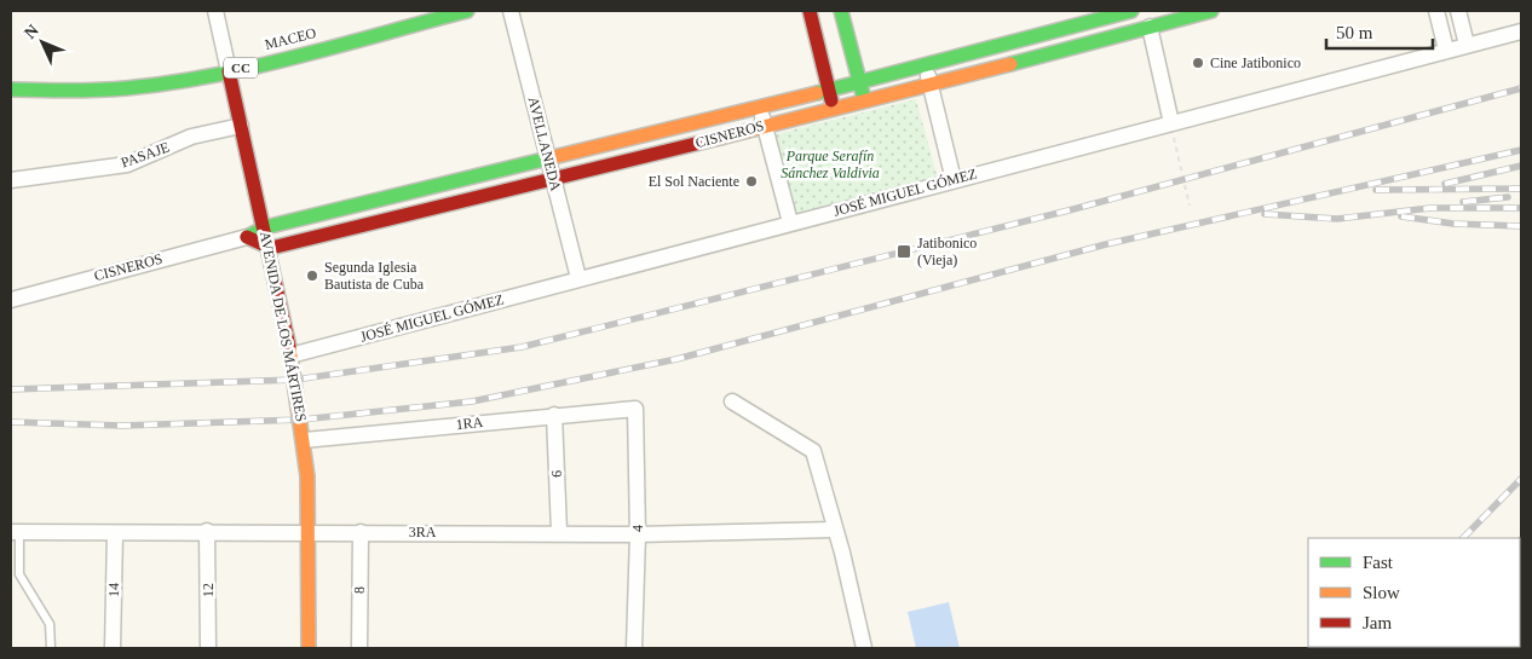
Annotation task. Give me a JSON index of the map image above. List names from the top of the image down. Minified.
{"streets":{"main road":["MACEO","CC","CISNEROS","AVENIDA DE LOS MÁRTIRES"],"street":["AVELLANEDA","PASAJE","JOSÉ MIGUEL GÓMEZ","1RA","6","4","3RA","14","12","8"]},"crossings":[["MACEO","AVENIDA DE LOS MÁRTIRES"],["CISNEROS","AVELLANEDA"],["CISNEROS","AVENIDA DE LOS MÁRTIRES"],["AVELLANEDA","JOSÉ MIGUEL GÓMEZ"],["PASAJE","AVENIDA DE LOS MÁRTIRES"],["JOSÉ MIGUEL GÓMEZ","AVENIDA DE LOS MÁRTIRES"],["AVENIDA DE LOS MÁRTIRES","1RA"],["AVENIDA DE LOS MÁRTIRES","3RA"],["1RA","6"],["1RA","4"],["6","3RA"],["4","3RA"],["3RA","14"],["3RA","12"],["3RA","8"]],"parks":["Parque Serafín Sánchez Valdivia"],"places":{"other":["Cine Jatibonico","El Sol Naciente","Segunda Iglesia Bautista de Cuba"],"transit":["Jatibonico (Vieja)"]},"legend":["Fast","Slow","Jam"],"scale_bar":"50 m","north":"top left"}
